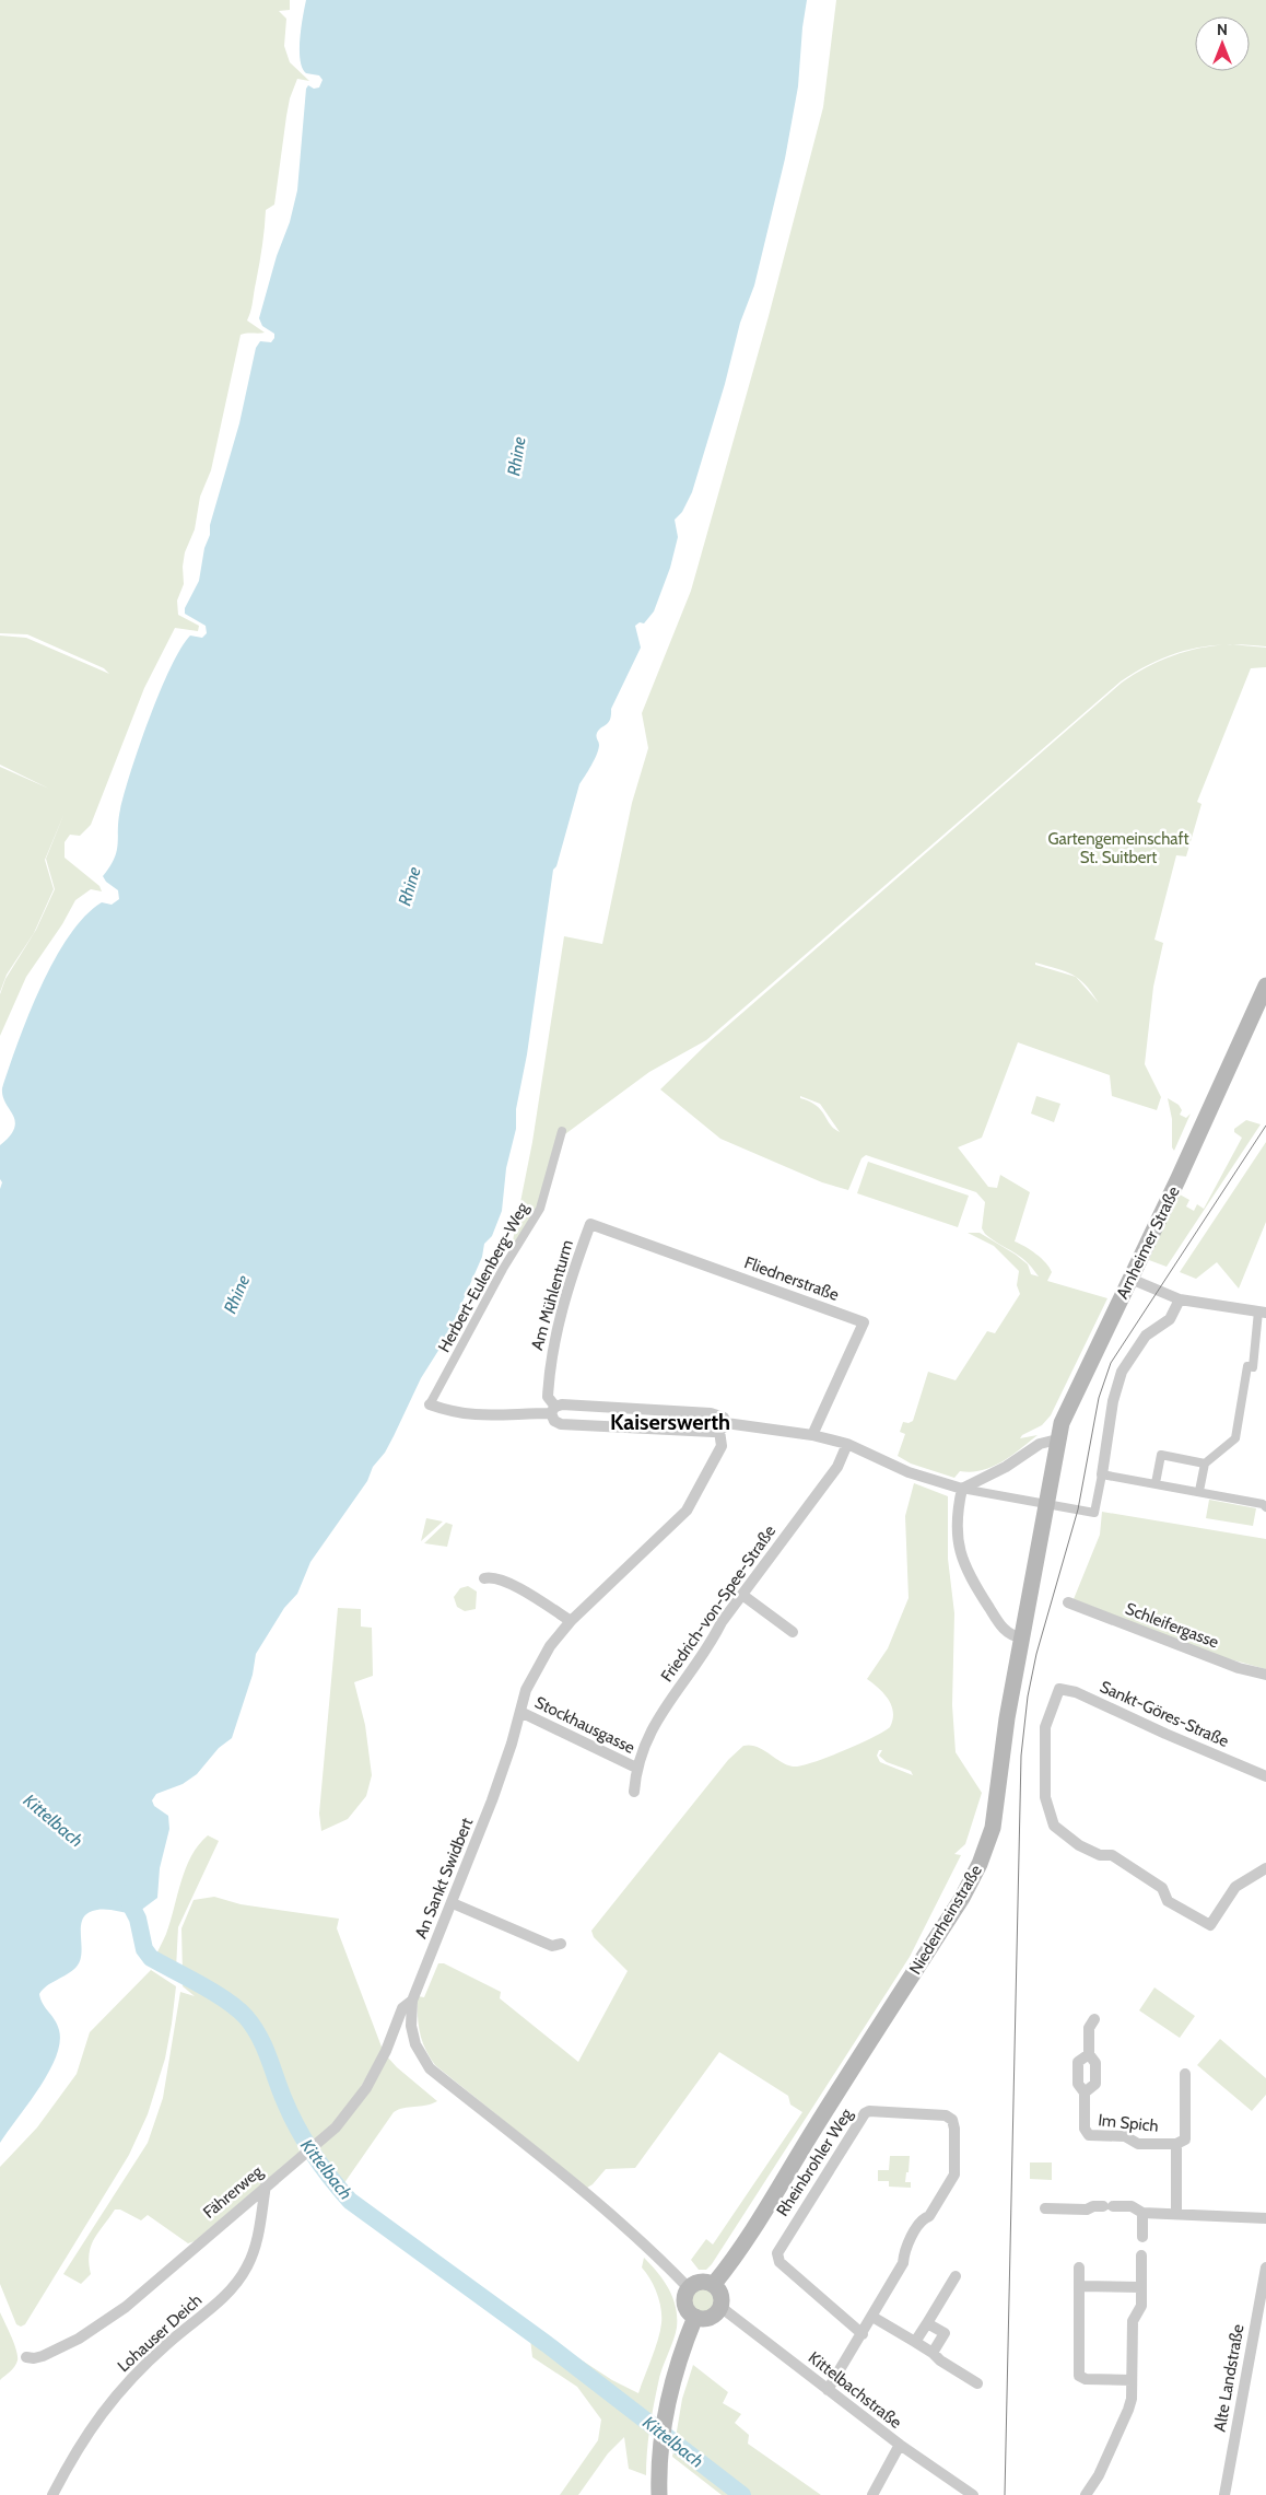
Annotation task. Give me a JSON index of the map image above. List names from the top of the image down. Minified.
{"streets":{"main road":["Arnheimer Straße","Niederrheinstraße"],"street":["Herbert-Eulenberg-Weg","Fliednerstraße","Am Mühlenturm","Friedrich-von-Spee-Straße","Schleifergasse","Sankt-Göres-Straße","Stockhausgasse","An Sankt Swidbert","Im Spich","Rheinbrohler Weg","Fährerweg","Lohauser Deich","Alte Landstraße","Kittelbachstraße"]},"crossings":[["Arnheimer Straße","Niederrheinstraße"],["Fliednerstraße","Am Mühlenturm"],["Friedrich-von-Spee-Straße","Stockhausgasse"],["Stockhausgasse","An Sankt Swidbert"],["An Sankt Swidbert","Niederrheinstraße"],["An Sankt Swidbert","Fährerweg"],["An Sankt Swidbert","Kittelbachstraße"],["Niederrheinstraße","Kittelbachstraße"],["Rheinbrohler Weg","Kittelbachstraße"],["Fährerweg","Lohauser Deich"]],"districts":["Kaiserswerth"],"water":["Rhine","Kittelbach"],"parks":["Gartengemeinschaft St. Suitbert"],"north":"top"}
